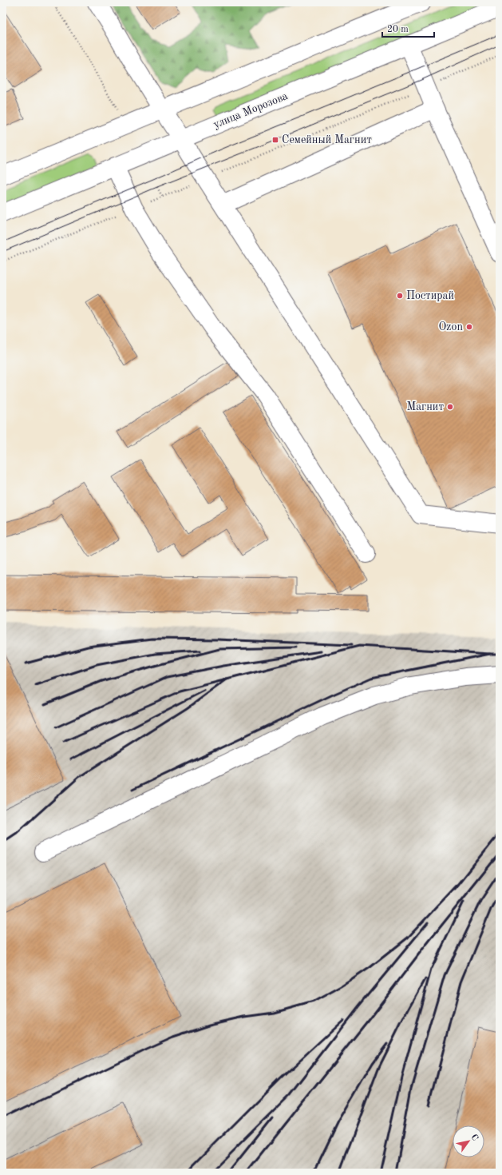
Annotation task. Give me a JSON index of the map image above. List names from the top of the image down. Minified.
{"streets":{"main road":["улица Морозова"]},"places":{"transit":["Семейный Магнит"],"other":["Постирай","Ozon","Магнит"]},"scale_bar":"20 m","north":"top right"}
